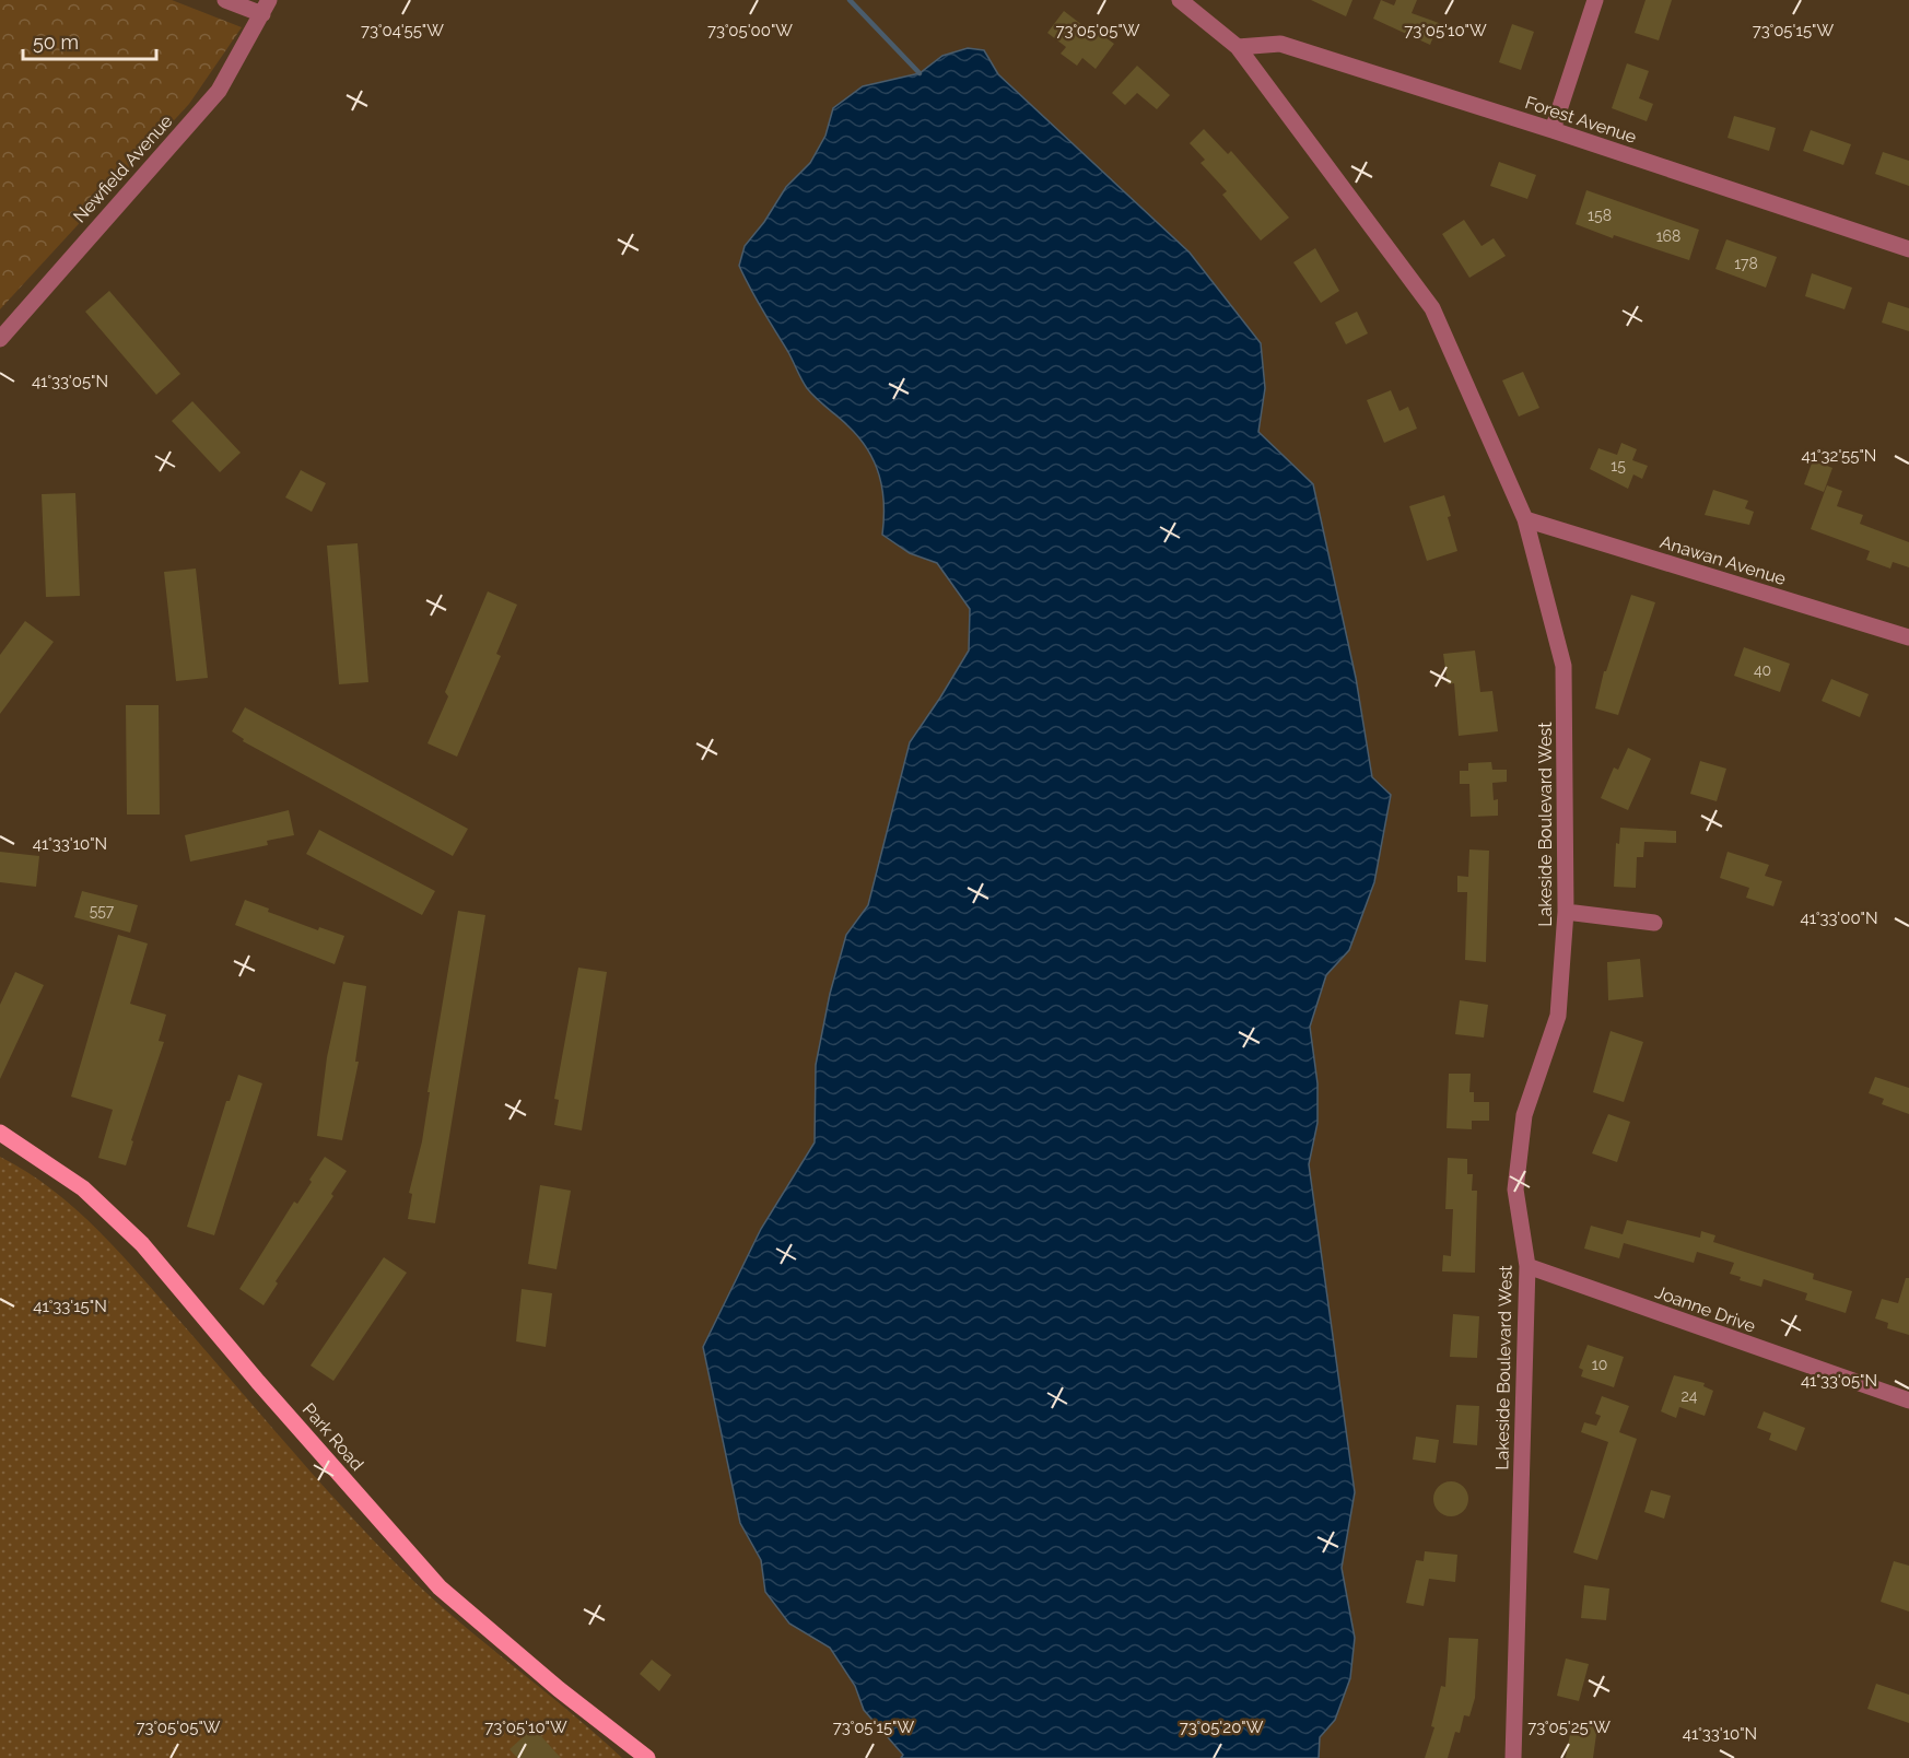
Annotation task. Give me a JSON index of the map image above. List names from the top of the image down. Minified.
{"streets":{"main road":["Park Road"],"street":["Forest Avenue","Newfield Avenue","Anawan Avenue","Lakeside Boulevard West","Joanne Drive"]},"crossings":[["Forest Avenue","Lakeside Boulevard West"],["Anawan Avenue","Lakeside Boulevard West"],["Lakeside Boulevard West","Joanne Drive"]],"house_numbers":["158","168","178","15","40","557","10","24"],"scale_bar":"50 m","coordinates":["73°04'55\"W","73°05'00\"W","73°05'05\"W","73°05'10\"W","73°05'15\"W","41°33'05\"N","41°32'55\"N","41°33'10\"N","41°33'00\"N","41°33'15\"N","73°05'20\"W","73°05'25\"W"]}
